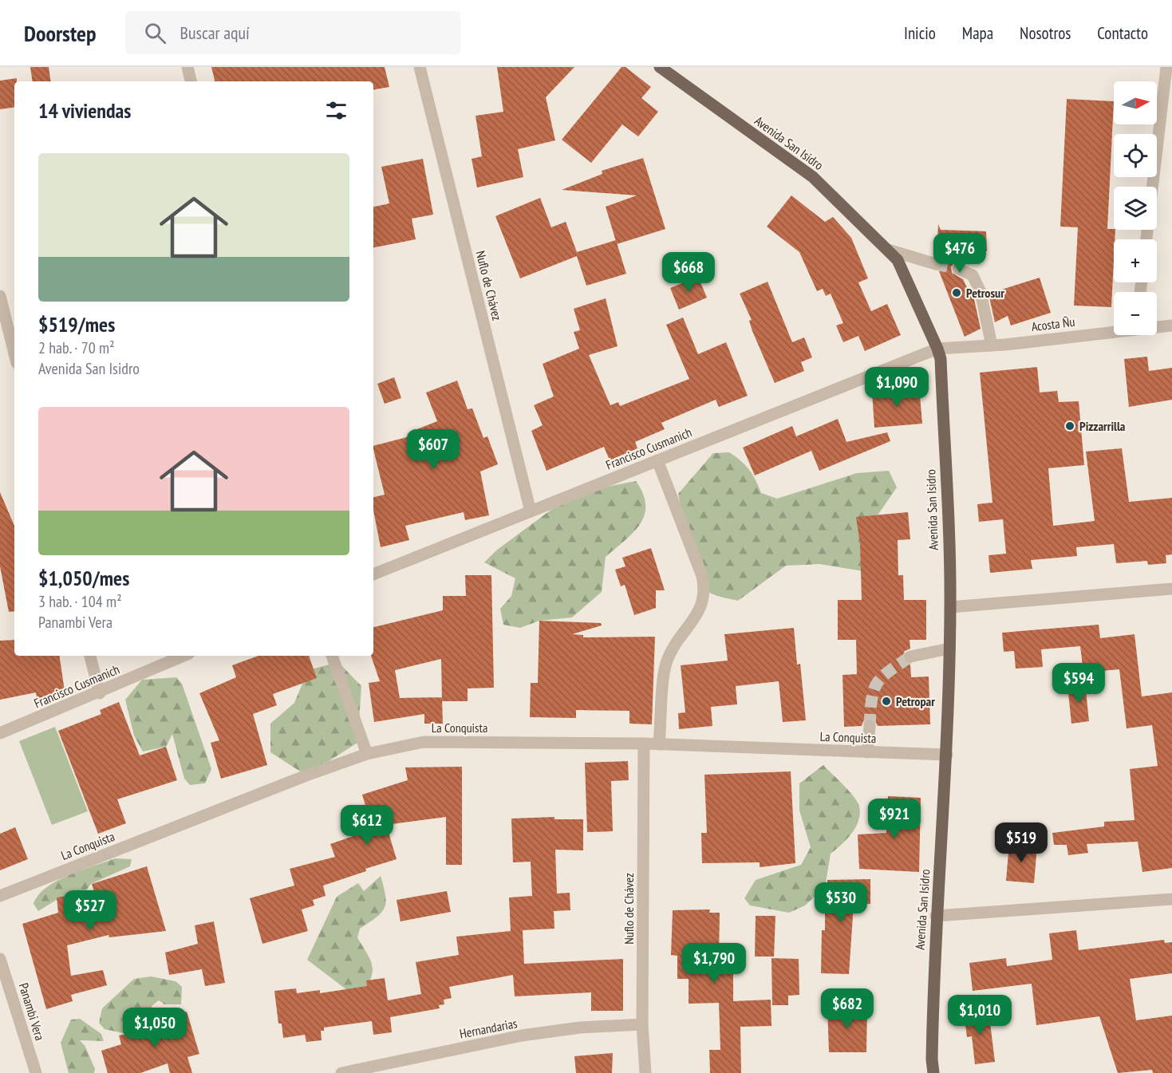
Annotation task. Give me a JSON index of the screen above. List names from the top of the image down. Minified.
{"streets":{"main road":["Avenida San Isidro"],"street":["Nuflo de Chávez","Acosta Ñu","Francisco Cusmanich","La Conquista","Panambi Vera","Hernandarias"]},"crossings":[["Avenida San Isidro","Acosta Ñu"],["Avenida San Isidro","Francisco Cusmanich"],["Avenida San Isidro","La Conquista"],["Nuflo de Chávez","Francisco Cusmanich"],["Nuflo de Chávez","La Conquista"],["Nuflo de Chávez","Hernandarias"],["Acosta Ñu","Francisco Cusmanich"]],"places":["Petrosur","Pizzarrilla","Petropar"],"north":"right","page":{"header":"Doorstep","search":"Buscar aquí","nav":["Inicio","Mapa","Nosotros","Contacto"],"map_buttons":["+","−"],"heading":"14 viviendas","list":[{"name":"$519/mes","note":"2 hab. · 70 m² · Avenida San Isidro"},{"name":"$1,050/mes","note":"3 hab. · 104 m² · Panambi Vera"}],"price":["$476","$668","$1,090","$607","$594","$921","$612","$519","$530","$527","$1,790","$682","$1,010","$1,050"]}}
